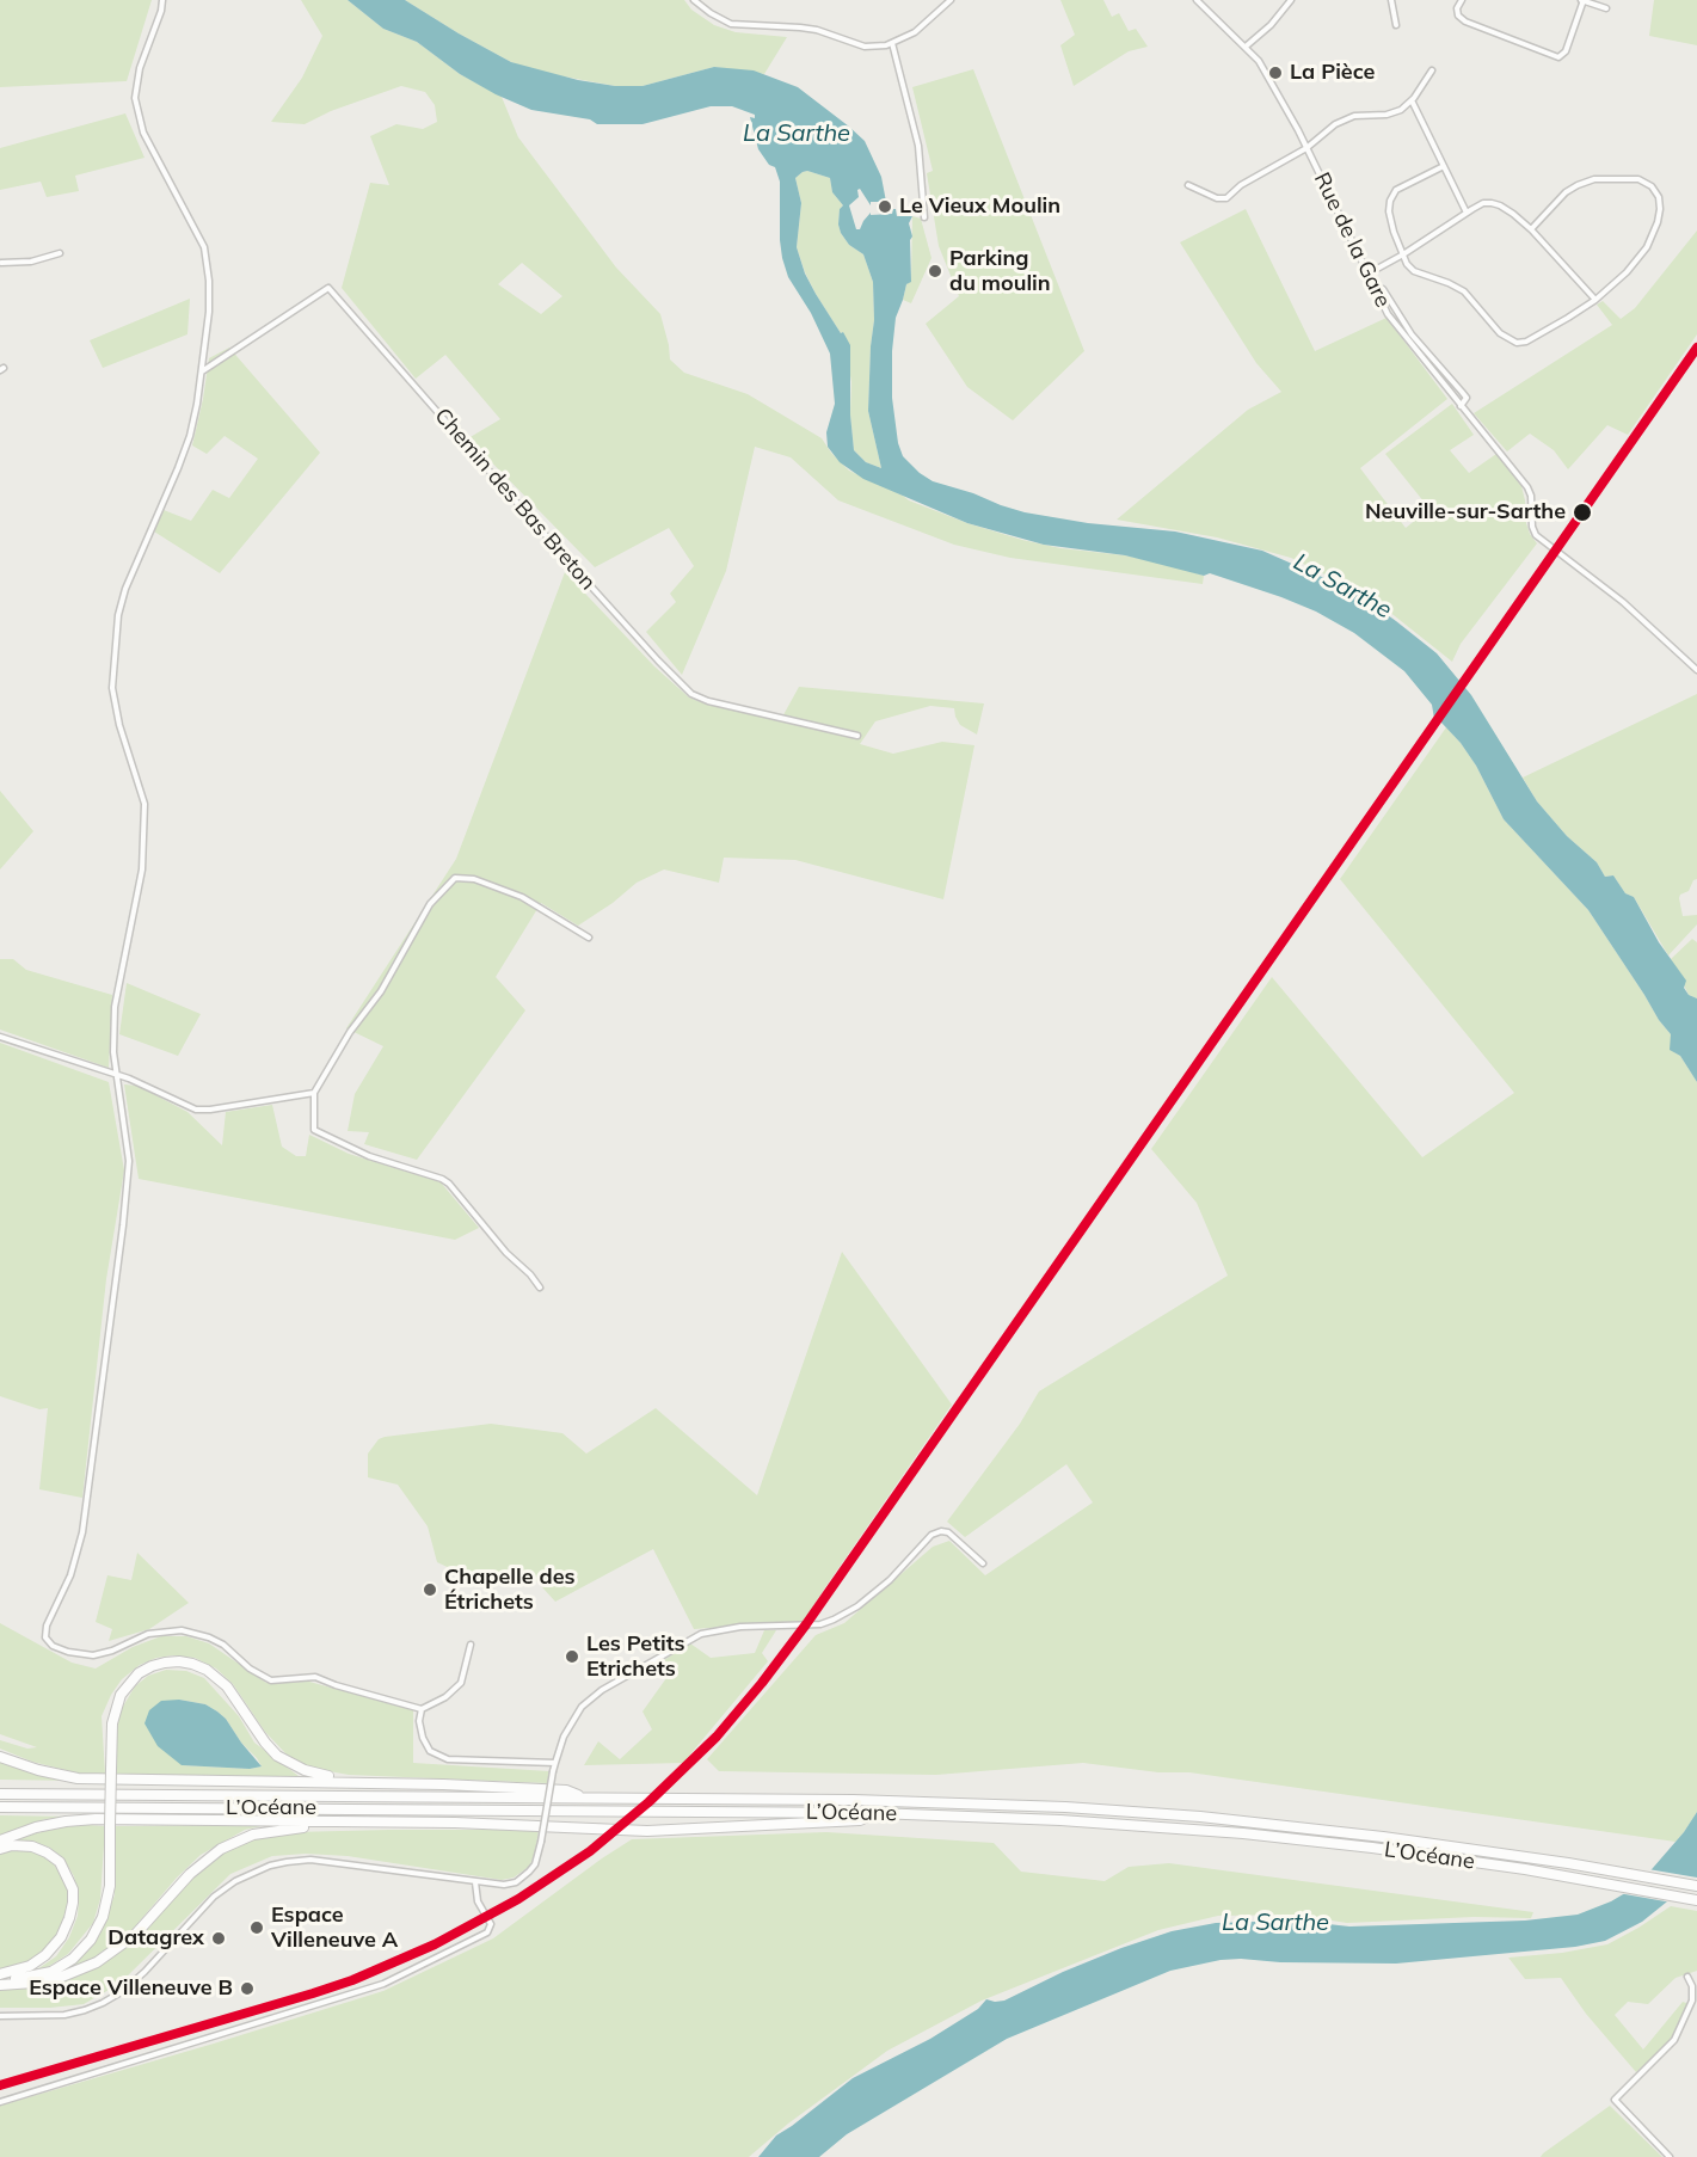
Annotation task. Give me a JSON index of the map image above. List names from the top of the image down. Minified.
{"streets":{"highway":["L’Océane"],"street":["Rue de la Gare","Chemin des Bas Breton"]},"water":["La Sarthe"],"places":["La Pièce","Le Vieux Moulin","Parking du moulin","Neuville-sur-Sarthe","Chapelle des Étrichets","Les Petits Etrichets","Espace Villeneuve A","Datagrex","Espace Villeneuve B"]}
